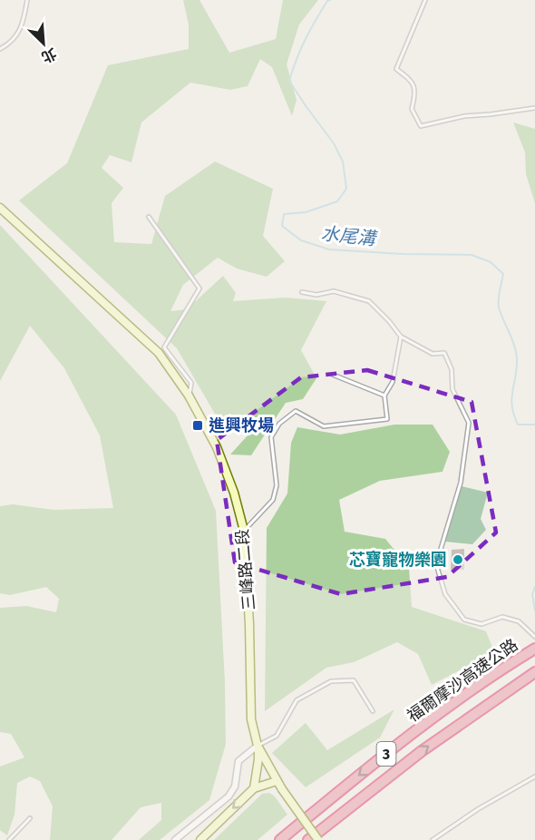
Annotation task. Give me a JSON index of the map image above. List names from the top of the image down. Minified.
{"streets":{"highway":["福爾摩沙高速公路","3"],"street":["三峰路二段"]},"water":["水尾溝"],"places":{"transit":["進興牧場"],"other":["芯寶寵物樂園"]},"north":"bottom right"}
